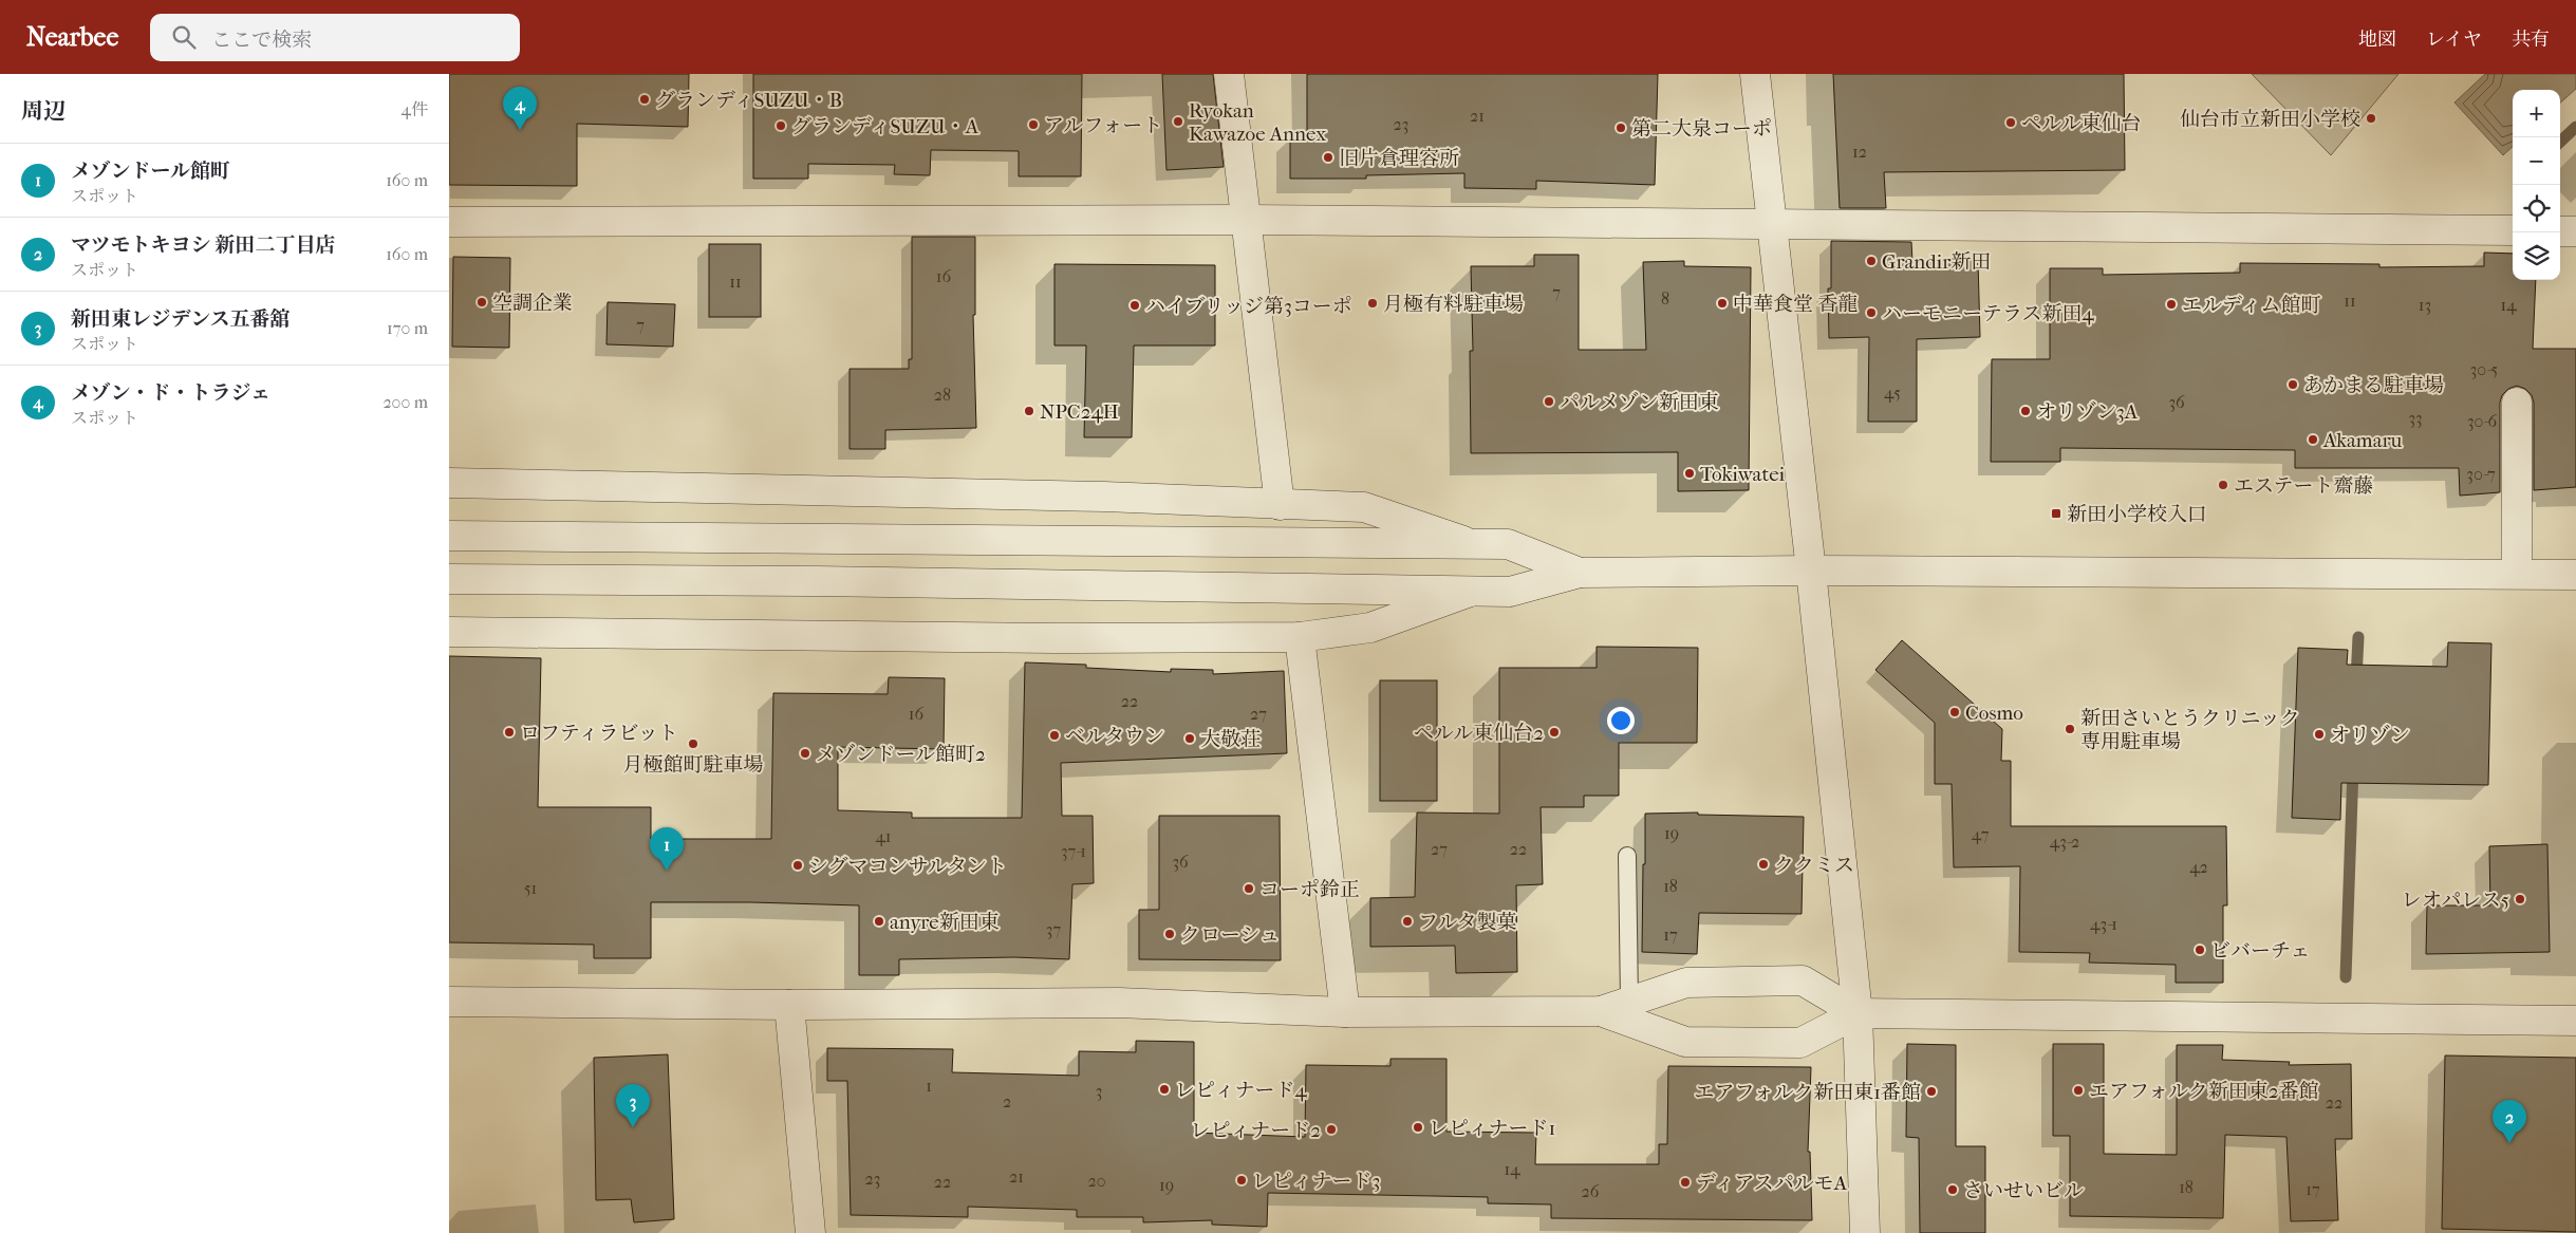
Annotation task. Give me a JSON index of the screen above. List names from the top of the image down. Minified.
{"places":{"other":["グランディSUZU・B","仙台市立新田小学校","Ryokan Kawazoe Annex","ペルル東仙台","アルフォート","グランディSUZU・A","第二大泉コーポ","旧片倉理容所","Grandir新田","空調企業","月極有料駐車場","中華食堂 香龍","エルディム館町","ハイブリッジ第3コーポ","ハーモニーテラス新田4","あかまる駐車場","パルメゾン新田東","NPC24H","オリゾン3A","Akamaru","Tokiwatei","エステート齋藤","Cosmo","新田さいとうクリニック 専用駐車場","ロフティラビット","ペルル東仙台2","オリゾン","ベルタウン","大敬荘","月極館町駐車場","メゾンドール館町2","ククミス","シグマコンサルタント","コーポ鈴正","レオパレス5","anyre新田東","フルタ製菓","クローシュ","ビバーチェ","レピィナード4","エアフォルク新田東2番館","エアフォルク新田東1番館","レピィナード1","レピィナード2","レピィナード3","ディアスパルモA","さいせいビル"],"transit":["新田小学校入口"]},"house_numbers":["21","23","12","16","11","7","8","11","13","14","7","30-5","45","28","36","33","30-6","30-7","22","16","27","19","47","41","43-2","27","22","37-1","36","42","18","51","43-1","37","17","1","3","2","22","14","21","23","20","22","19","18","17","26"],"page":{"header":"Nearbee","search":"ここで検索","nav":["地図","レイヤ","共有"],"heading":["周辺","4件"],"pins":["4","1","3","2"],"map_buttons":["+","−"],"list":[{"mark":"1","name":"メゾンドール館町","note":"スポット","value":"160 m"},{"mark":"2","name":"マツモトキヨシ 新田二丁目店","note":"スポット","value":"160 m"},{"mark":"3","name":"新田東レジデンス五番舘","note":"スポット","value":"170 m"},{"mark":"4","name":"メゾン・ド・トラジェ","note":"スポット","value":"200 m"}]}}
